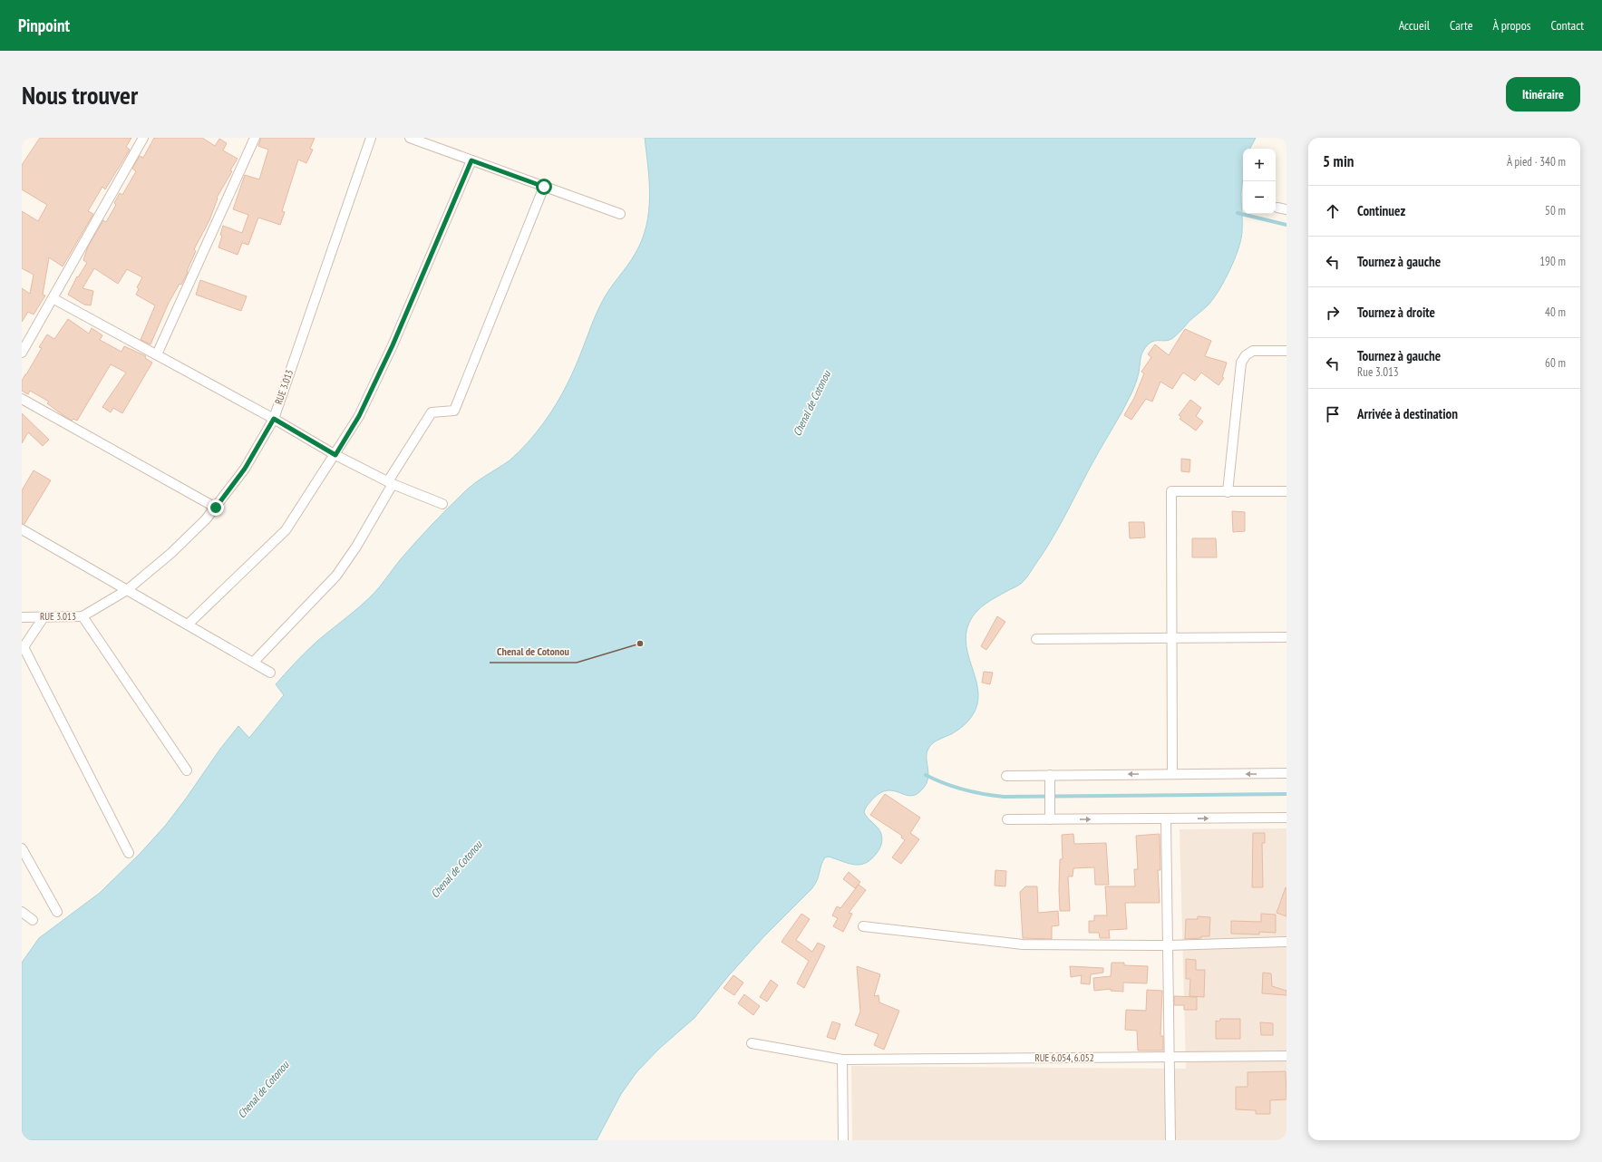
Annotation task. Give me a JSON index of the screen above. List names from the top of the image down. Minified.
{"streets":{"street":["RUE 3.013","RUE 6.054, 6.052"]},"water":["Chenal de Cotonou"],"places":["Chenal de Cotonou"],"page":{"header":"Pinpoint","nav":["Accueil","Carte","À propos","Contact"],"buttons":"Itinéraire","title":"Nous trouver","heading":["5 min","À pied · 340 m"],"map_buttons":["+","−"],"list":[["Continuez","50 m"],["Tournez à gauche","190 m"],["Tournez à droite","40 m"],["Tournez à gauche","Rue 3.013","60 m"],"Arrivée à destination"]}}
